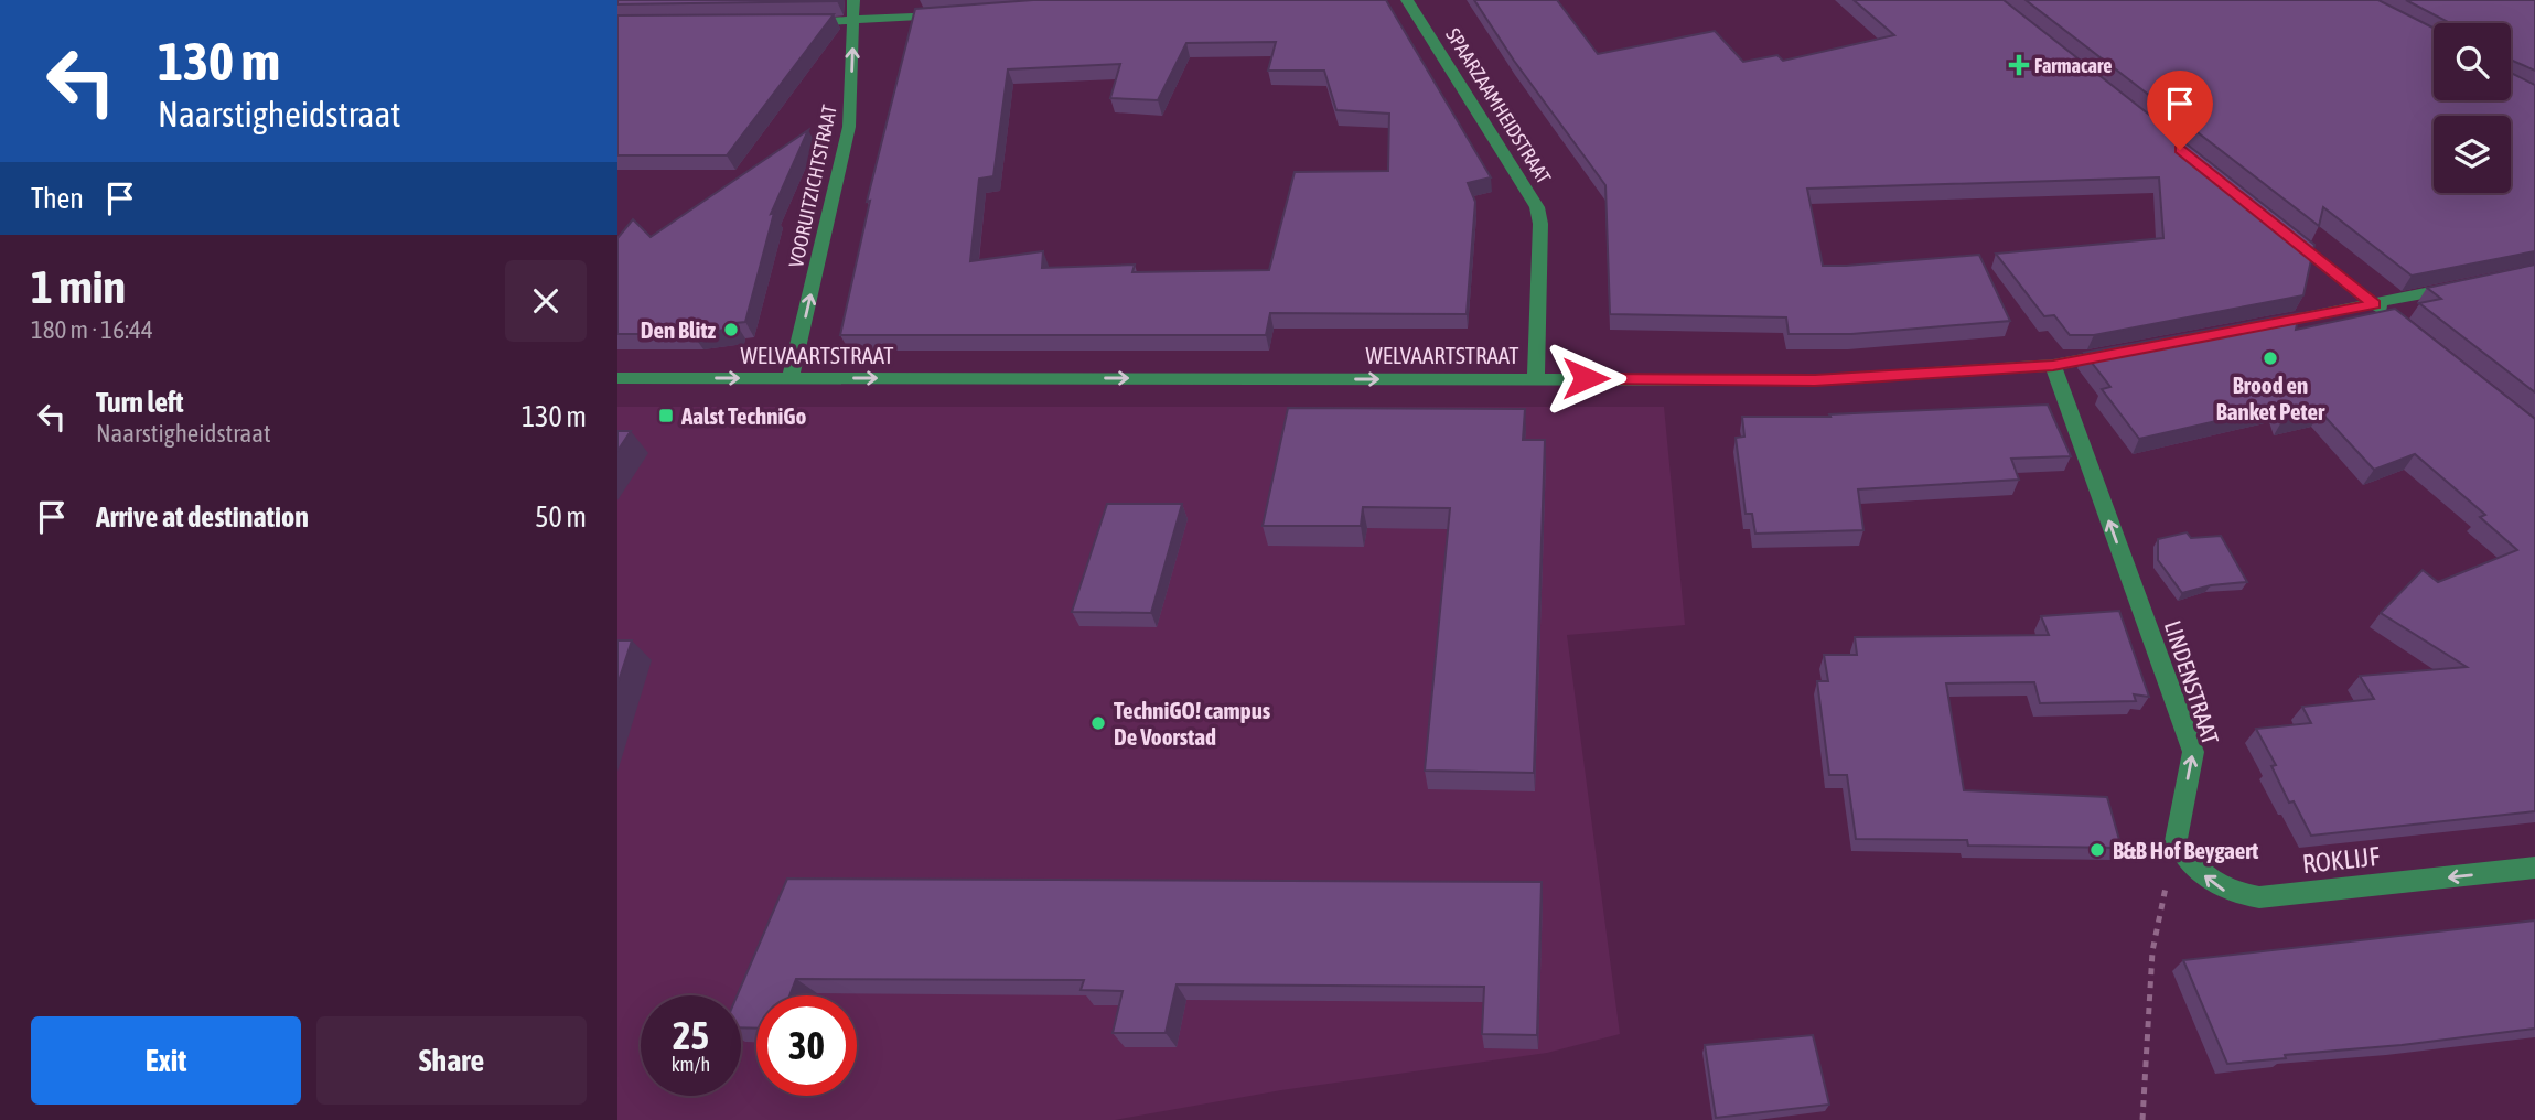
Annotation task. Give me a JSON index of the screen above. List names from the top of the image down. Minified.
{"streets":{"street":["SPAARZAAMHEIDSTRAAT","VOORUITZICHTSTRAAT","WELVAARTSTRAAT","LINDENSTRAAT","ROKLIJF"]},"crossings":[["SPAARZAAMHEIDSTRAAT","WELVAARTSTRAAT"],["VOORUITZICHTSTRAAT","WELVAARTSTRAAT"],["WELVAARTSTRAAT","LINDENSTRAAT"],["LINDENSTRAAT","ROKLIJF"]],"one_way":["VOORUITZICHTSTRAAT","WELVAARTSTRAAT","LINDENSTRAAT","ROKLIJF"],"places":{"health":["Farmacare"],"other":["Den Blitz","Brood en Banket Peter","TechniGO! campus De Voorstad","B&B Hof Beygaert"],"transit":["Aalst TechniGo"]},"page":{"turn":["130 m","Naarstigheidstraat"],"then":"Then","heading":["1 min","180 m · 16:44"],"list":[{"name":"Turn left","note":"Naarstigheidstraat","value":"130 m"},{"name":"Arrive at destination","value":"50 m"}],"speed":"25 km/h","limit":"30","buttons":["Exit","Share"]}}
